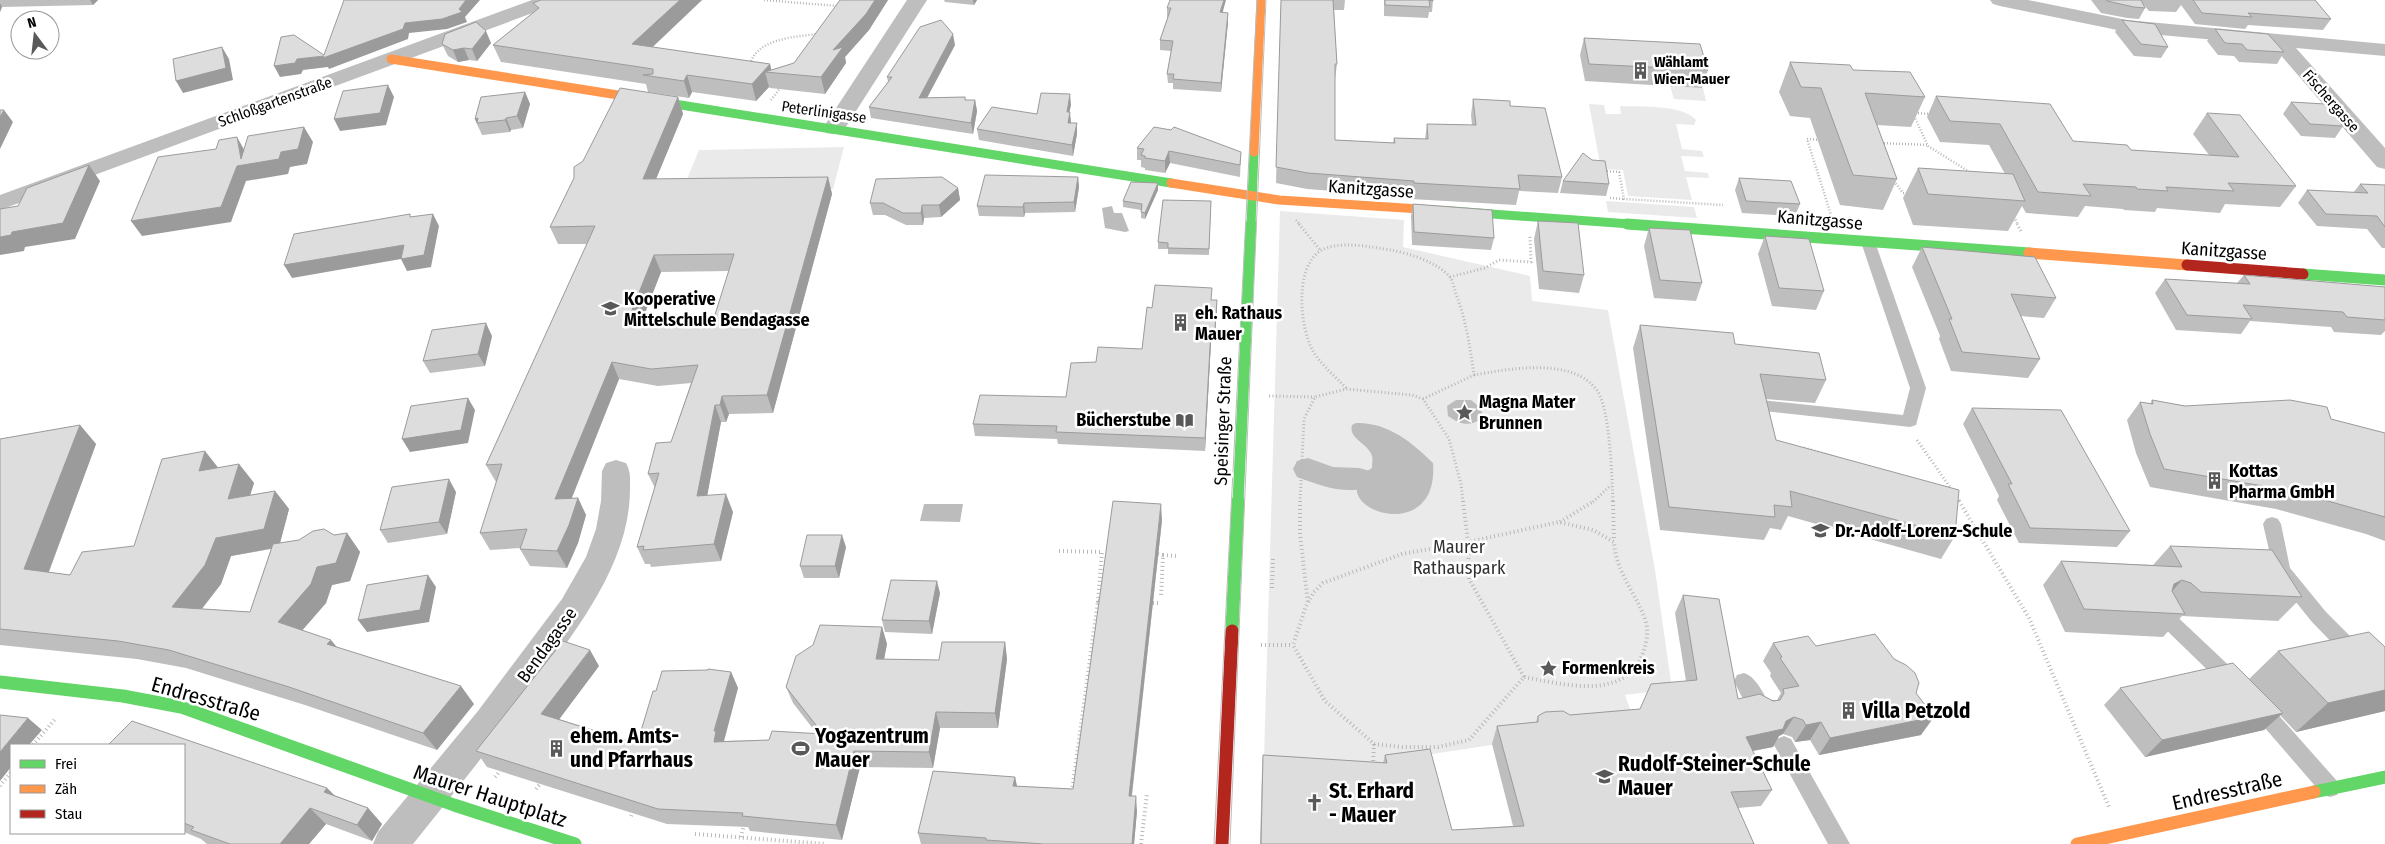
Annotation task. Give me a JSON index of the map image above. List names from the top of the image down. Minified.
{"streets":{"street":["Fischergasse","Schloßgartenstraße","Peterlinigasse","Kanitzgasse","Speisinger Straße","Bendagasse","Endresstraße","Maurer Hauptplatz"]},"crossings":[["Schloßgartenstraße","Peterlinigasse"],["Peterlinigasse","Kanitzgasse"],["Peterlinigasse","Speisinger Straße"],["Kanitzgasse","Speisinger Straße"],["Bendagasse","Maurer Hauptplatz"],["Endresstraße","Maurer Hauptplatz"]],"parks":["Maurer Rathauspark"],"places":{"building":["Wählamt Wien-Mauer","eh. Rathaus Mauer","Kottas Pharma GmbH","Villa Petzold","ehem. Amts- und Pfarrhaus"],"school or university":["Kooperative Mittelschule Bendagasse","Dr.-Adolf-Lorenz-Schule","Rudolf-Steiner-Schule Mauer"],"place":["Magna Mater Brunnen","Formenkreis"],"library":["Bücherstube"],"sports":["Yogazentrum Mauer"],"church":["St. Erhard - Mauer"]},"legend":["Frei","Zäh","Stau"],"north":"top"}
